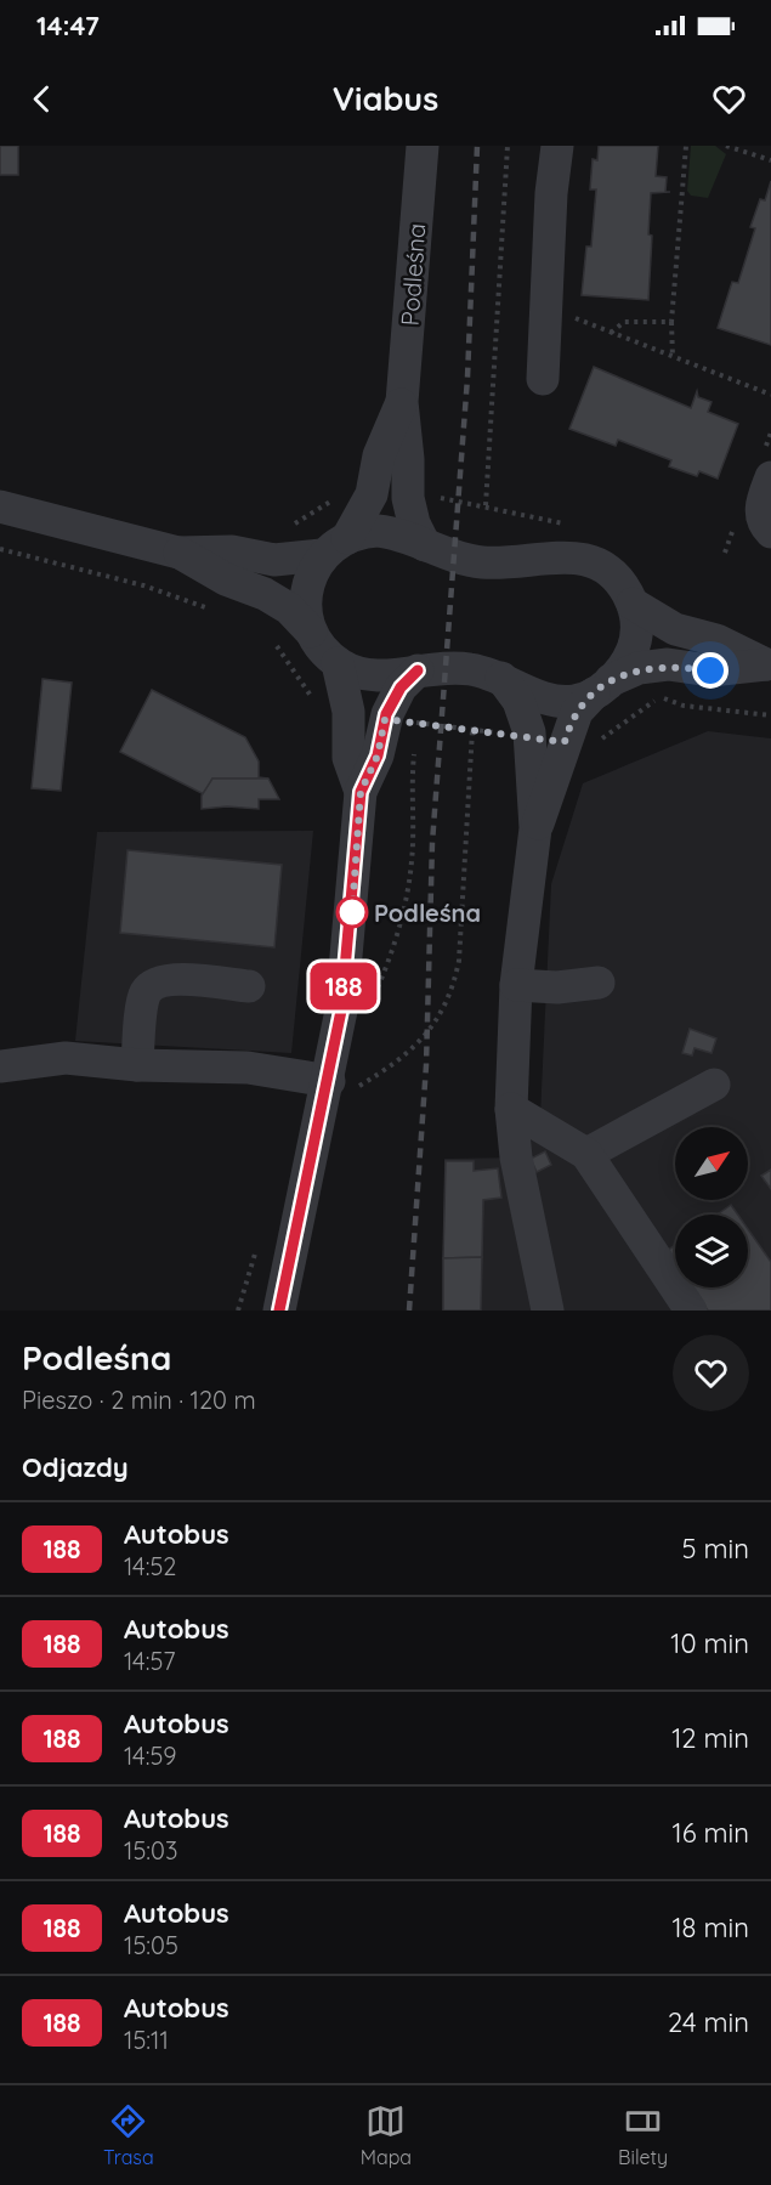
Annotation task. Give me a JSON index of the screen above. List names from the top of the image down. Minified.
{"streets":{"street":["Podleśna"]},"places":["Podleśna"],"lines":["bus line 188"],"north":"top right","page":{"status":"14:47","header":"Viabus","on_map":"188","heading":[["Podleśna","Pieszo · 2 min · 120 m"],"Odjazdy"],"list":[{"mark":"188","name":"Autobus","note":"14:52","value":"5 min"},{"mark":"188","name":"Autobus","note":"14:57","value":"10 min"},{"mark":"188","name":"Autobus","note":"14:59","value":"12 min"},{"mark":"188","name":"Autobus","note":"15:03","value":"16 min"},{"mark":"188","name":"Autobus","note":"15:05","value":"18 min"},{"mark":"188","name":"Autobus","note":"15:11","value":"24 min"}],"tabs":["Trasa","Mapa","Bilety"]}}
